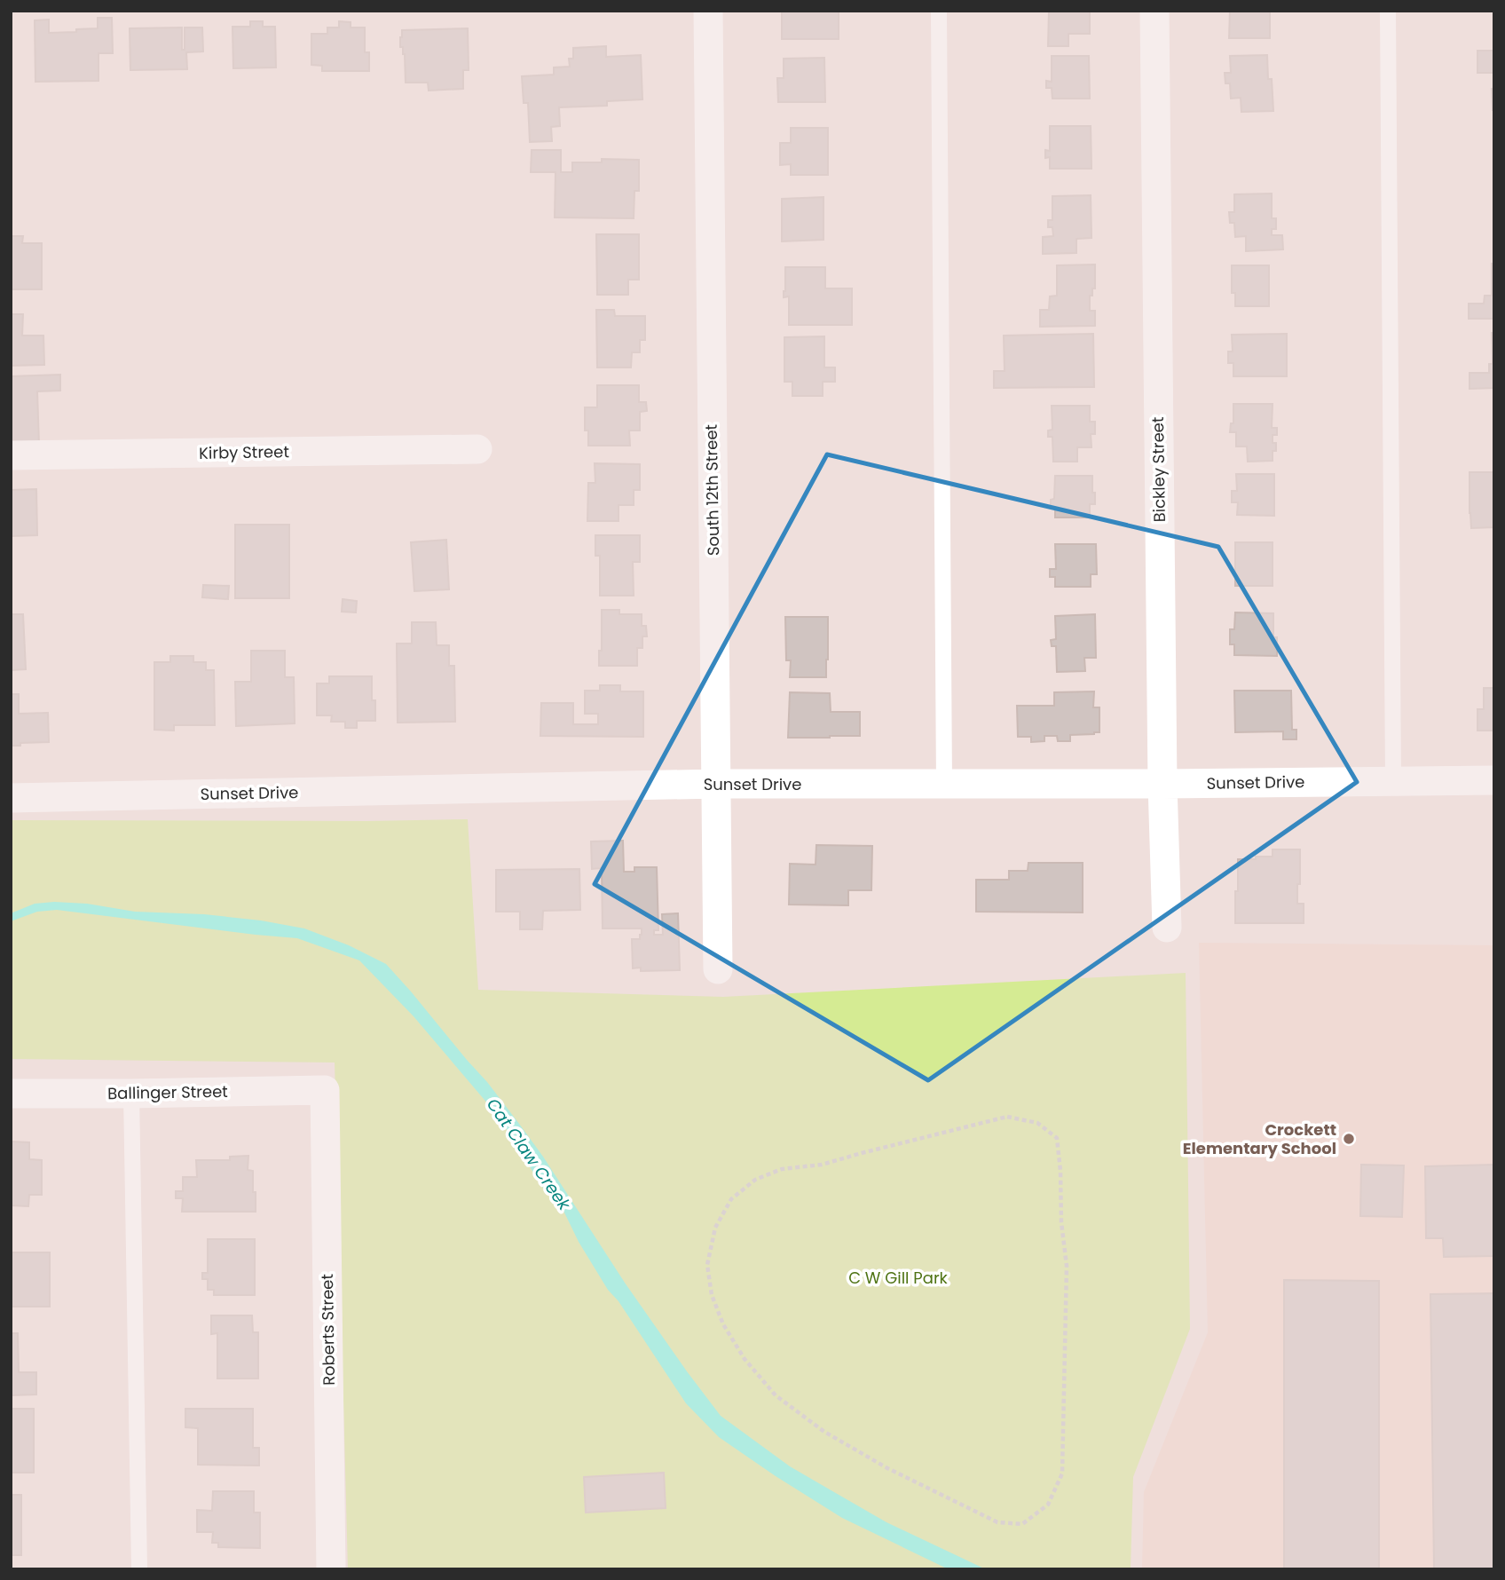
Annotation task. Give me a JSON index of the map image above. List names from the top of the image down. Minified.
{"streets":{"street":["Kirby Street","Bickley Street","South 12th Street","Sunset Drive","Ballinger Street","Roberts Street"]},"crossings":[["Bickley Street","Sunset Drive"],["South 12th Street","Sunset Drive"],["Ballinger Street","Roberts Street"]],"water":["Cat Claw Creek"],"parks":["C W Gill Park"],"places":["Crockett Elementary School"]}
